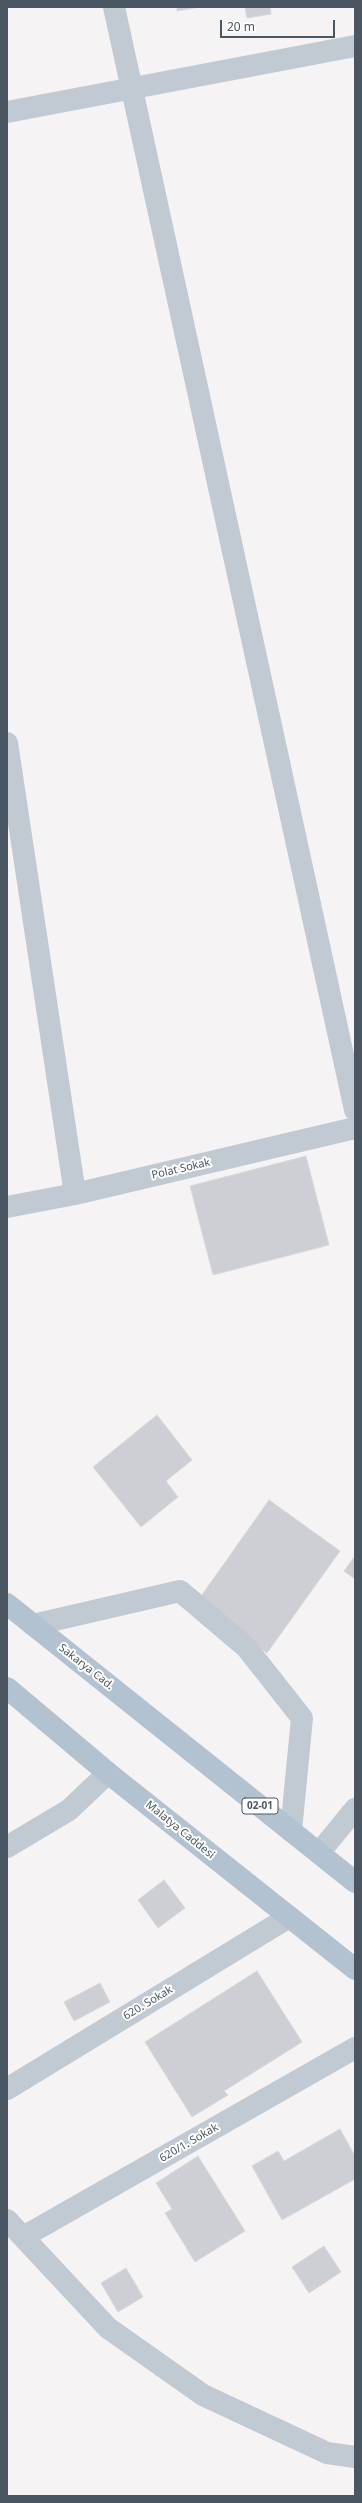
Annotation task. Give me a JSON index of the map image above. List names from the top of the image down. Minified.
{"streets":{"main road":["Sakarya Cad.","02-01","Malatya Caddesi"],"street":["Polat Sokak","620. Sokak","620/1. Sokak"]},"crossings":[["Sakarya Cad.","02-01"],["Malatya Caddesi","620. Sokak"]],"scale_bar":"20 m"}
